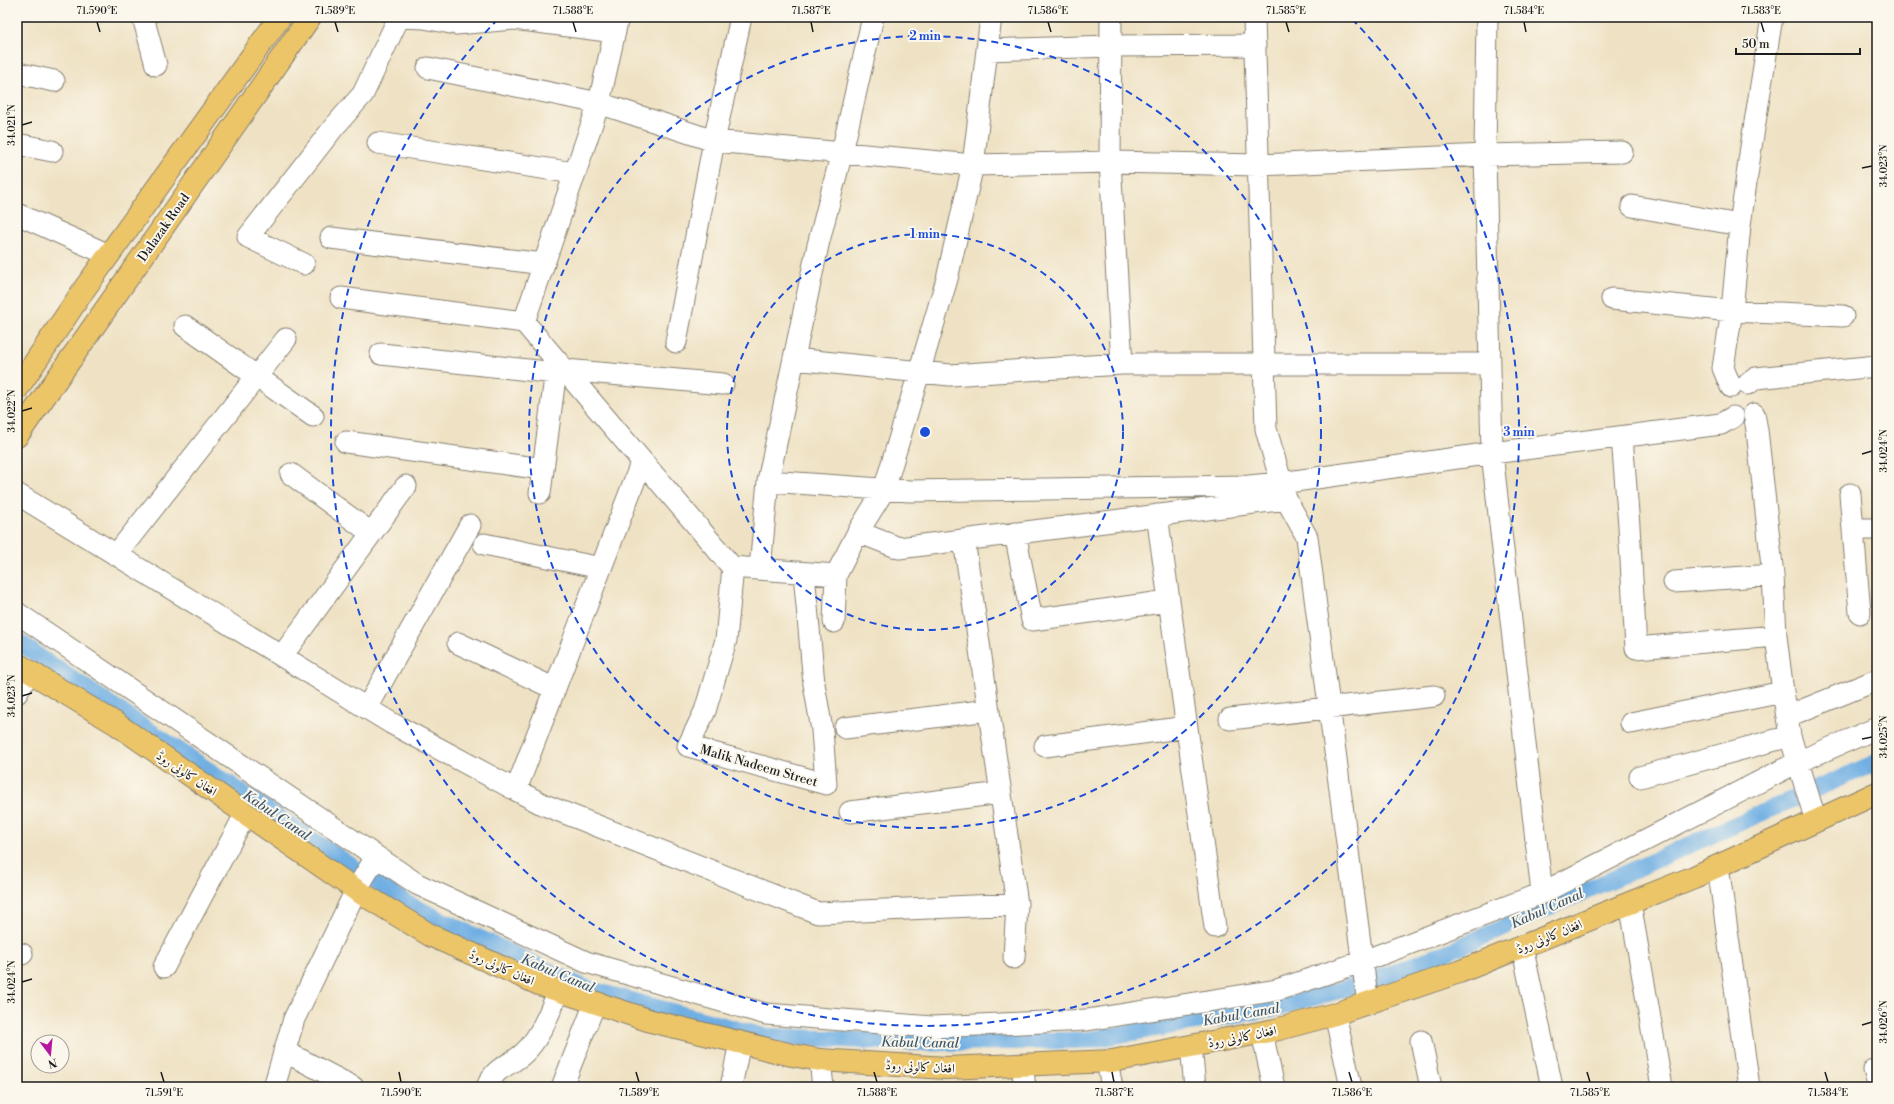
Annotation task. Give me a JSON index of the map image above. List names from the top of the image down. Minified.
{"streets":{"main road":["Dalazak Road","افغان کالونی روڈ"],"street":["Malik Nadeem Street"]},"water":["Kabul Canal"],"scale_bar":"50 m","north":"bottom","coordinates":["71.590°E","71.589°E","71.588°E","71.587°E","71.586°E","71.585°E","71.584°E","71.583°E","34.021°N","34.023°N","34.022°N","34.024°N","34.025°N","34.026°N","71.591°E"],"rings":["2 min","1 min","3 min"]}
